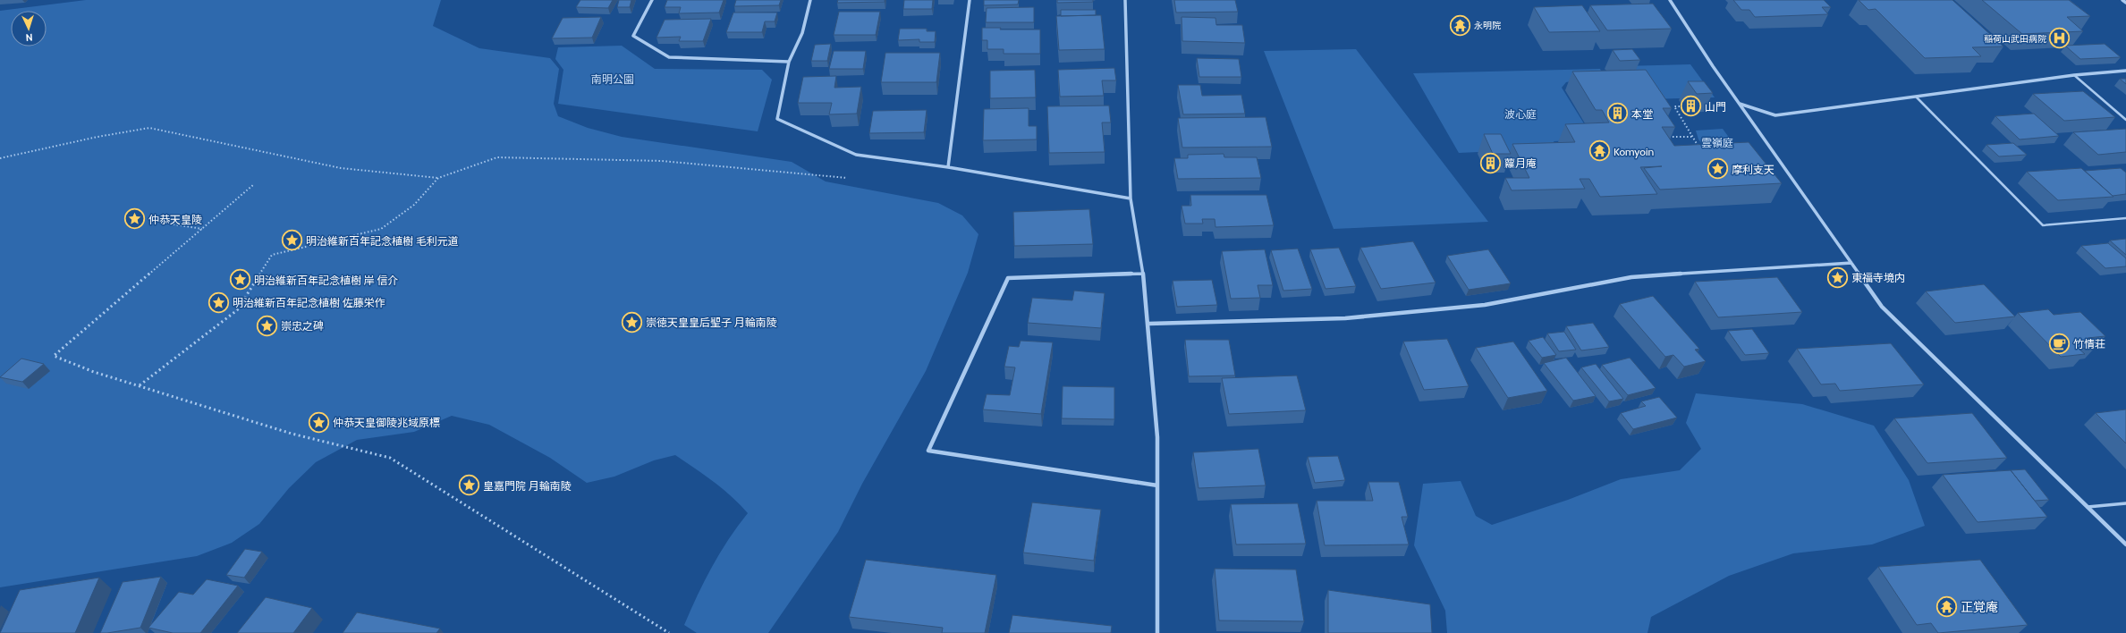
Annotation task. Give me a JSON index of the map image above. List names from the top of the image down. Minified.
{"parks":["南明公園","波心庭","雲嶺庭"],"places":{"temple":["永明院","Komyoin","正覚庵"],"hospital":["稲荷山武田病院"],"building":["山門","本堂","蘿月庵"],"place":["摩利支天","仲恭天皇陵","明治維新百年記念植樹 毛利元道","東福寺境内","明治維新百年記念植樹 岸 信介","明治維新百年記念植樹 佐藤栄作","崇徳天皇皇后聖子 月輪南陵","崇忠之碑","仲恭天皇御陵兆域原標","皇嘉門院 月輪南陵"],"cafe":["竹情荘"]},"north":"bottom"}
